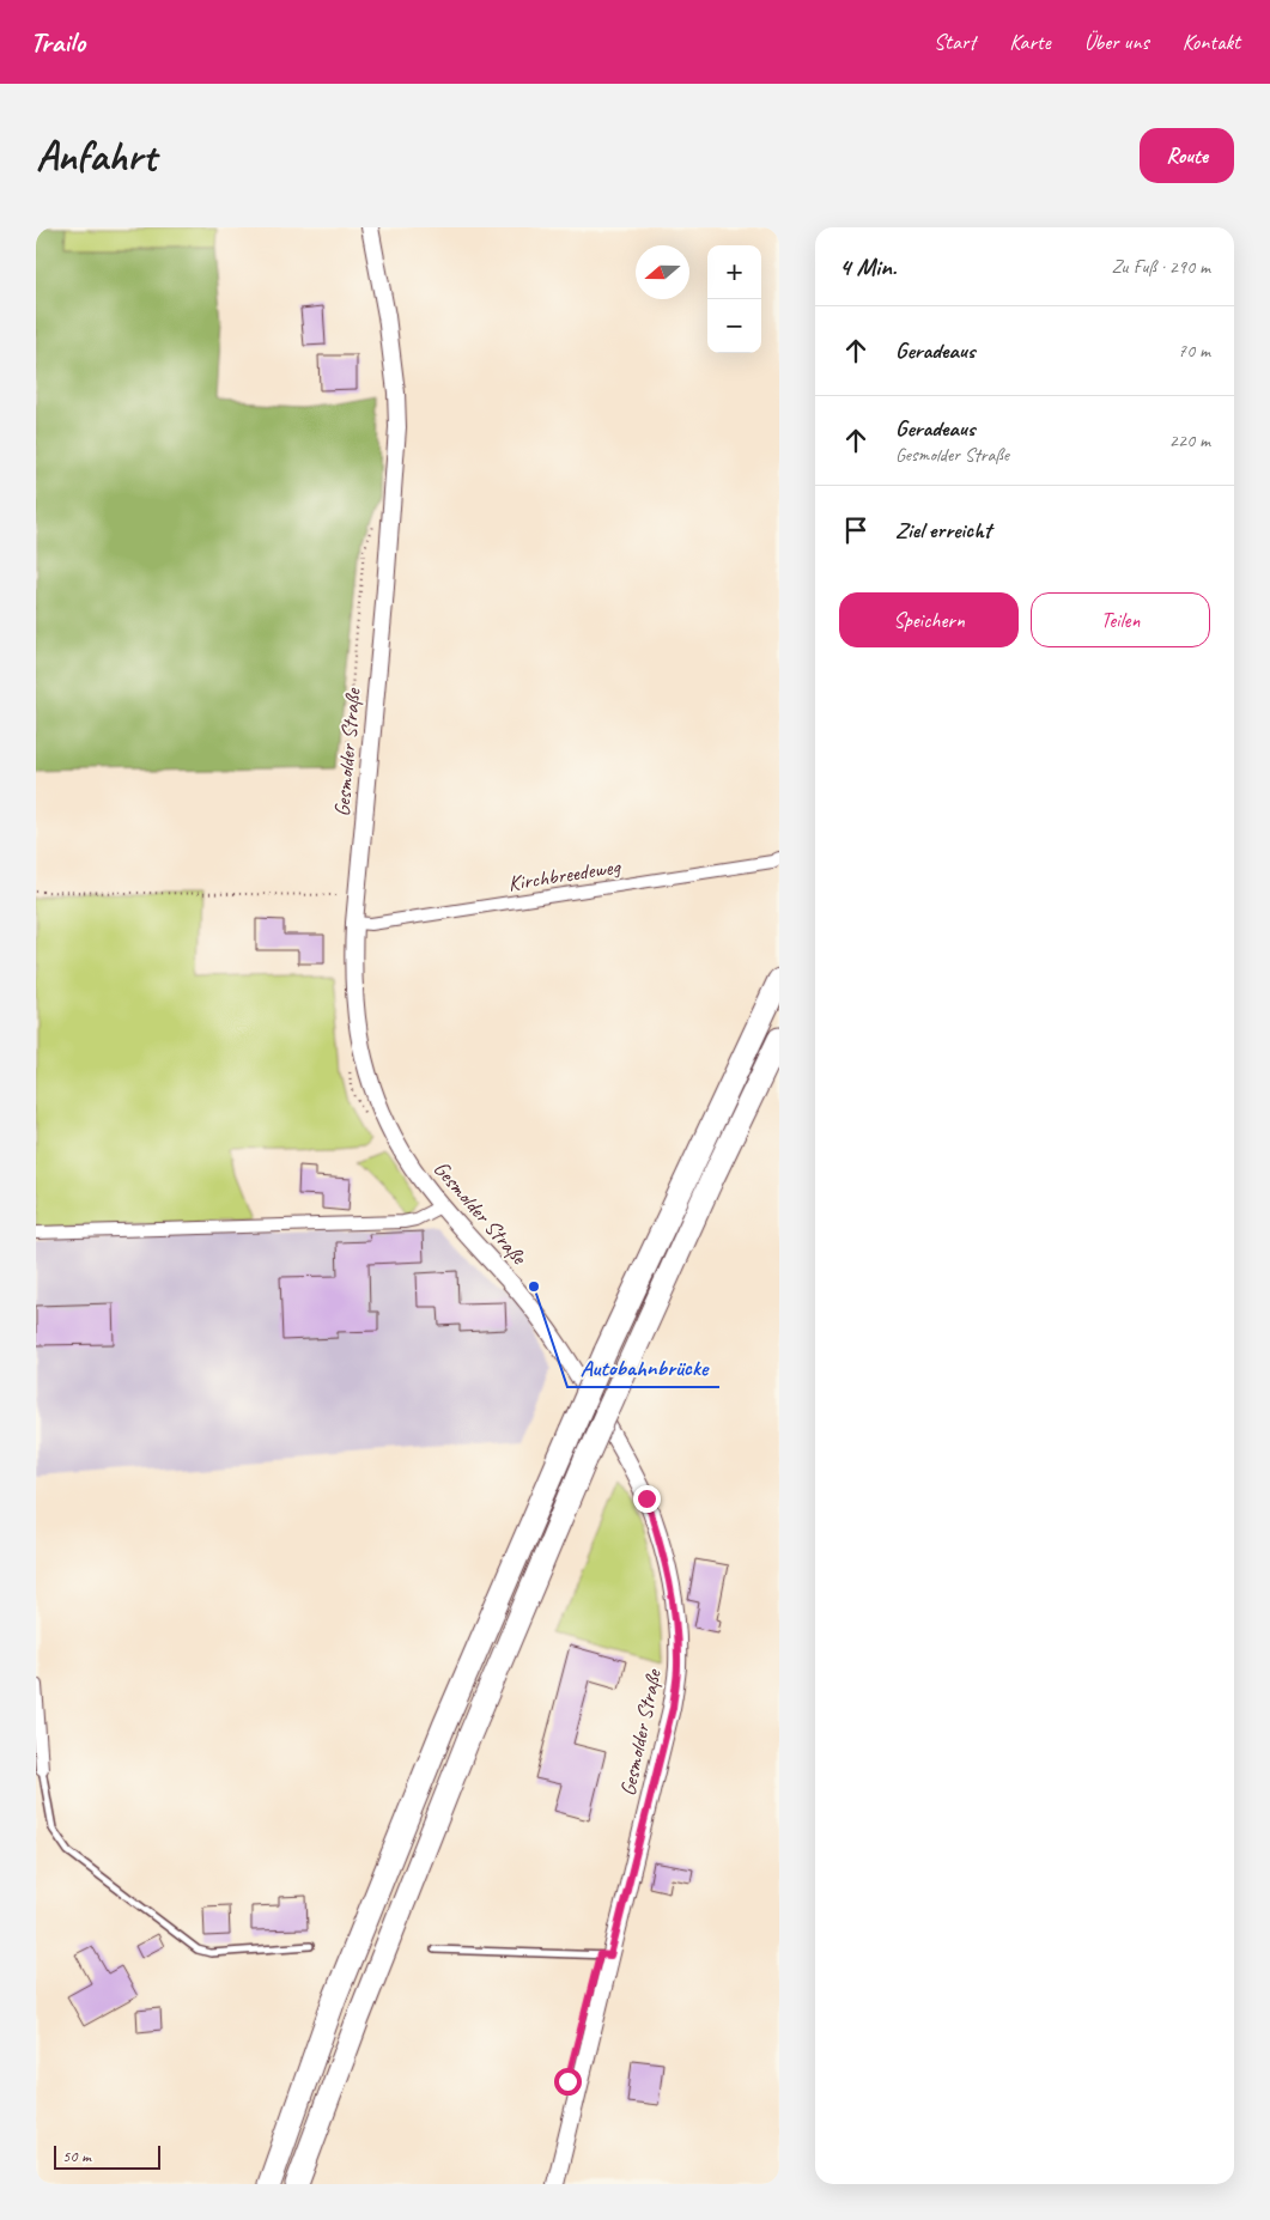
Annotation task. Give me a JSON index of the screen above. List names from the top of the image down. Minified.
{"streets":{"street":["Gesmolder Straße","Kirchbreedeweg"]},"crossings":[["Gesmolder Straße","Kirchbreedeweg"]],"places":["Autobahnbrücke"],"scale_bar":"50 m","north":"left","page":{"header":"Trailo","nav":["Start","Karte","Über uns","Kontakt"],"buttons":["Route",["Speichern","Teilen"]],"title":"Anfahrt","heading":["4 Min.","Zu Fuß · 290 m"],"map_buttons":["+","−"],"list":[["Geradeaus","70 m"],["Geradeaus","Gesmolder Straße","220 m"],"Ziel erreicht"],"scale":"50 m"}}
